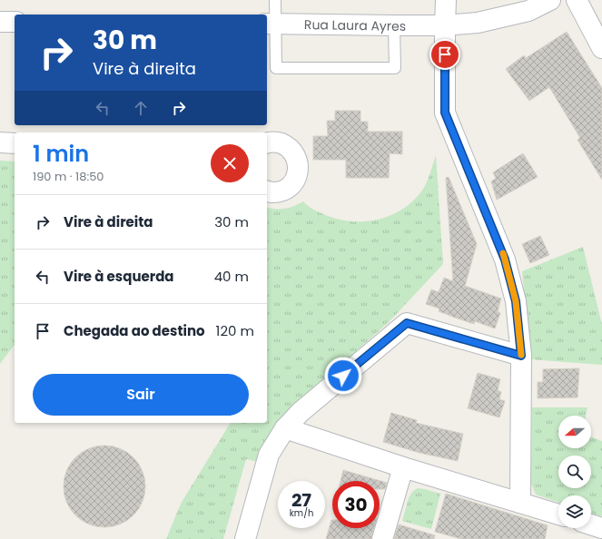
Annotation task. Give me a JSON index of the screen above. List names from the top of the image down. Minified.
{"streets":{"street":["Rua Laura Ayres"]},"north":"left","page":{"turn":["30 m","Vire à direita"],"heading":["1 min","190 m · 18:50"],"list":[{"name":"Vire à direita","value":"30 m"},{"name":"Vire à esquerda","value":"40 m"},{"name":"Chegada ao destino","value":"120 m"}],"buttons":"Sair","speed":"27 km/h","limit":"30"}}
